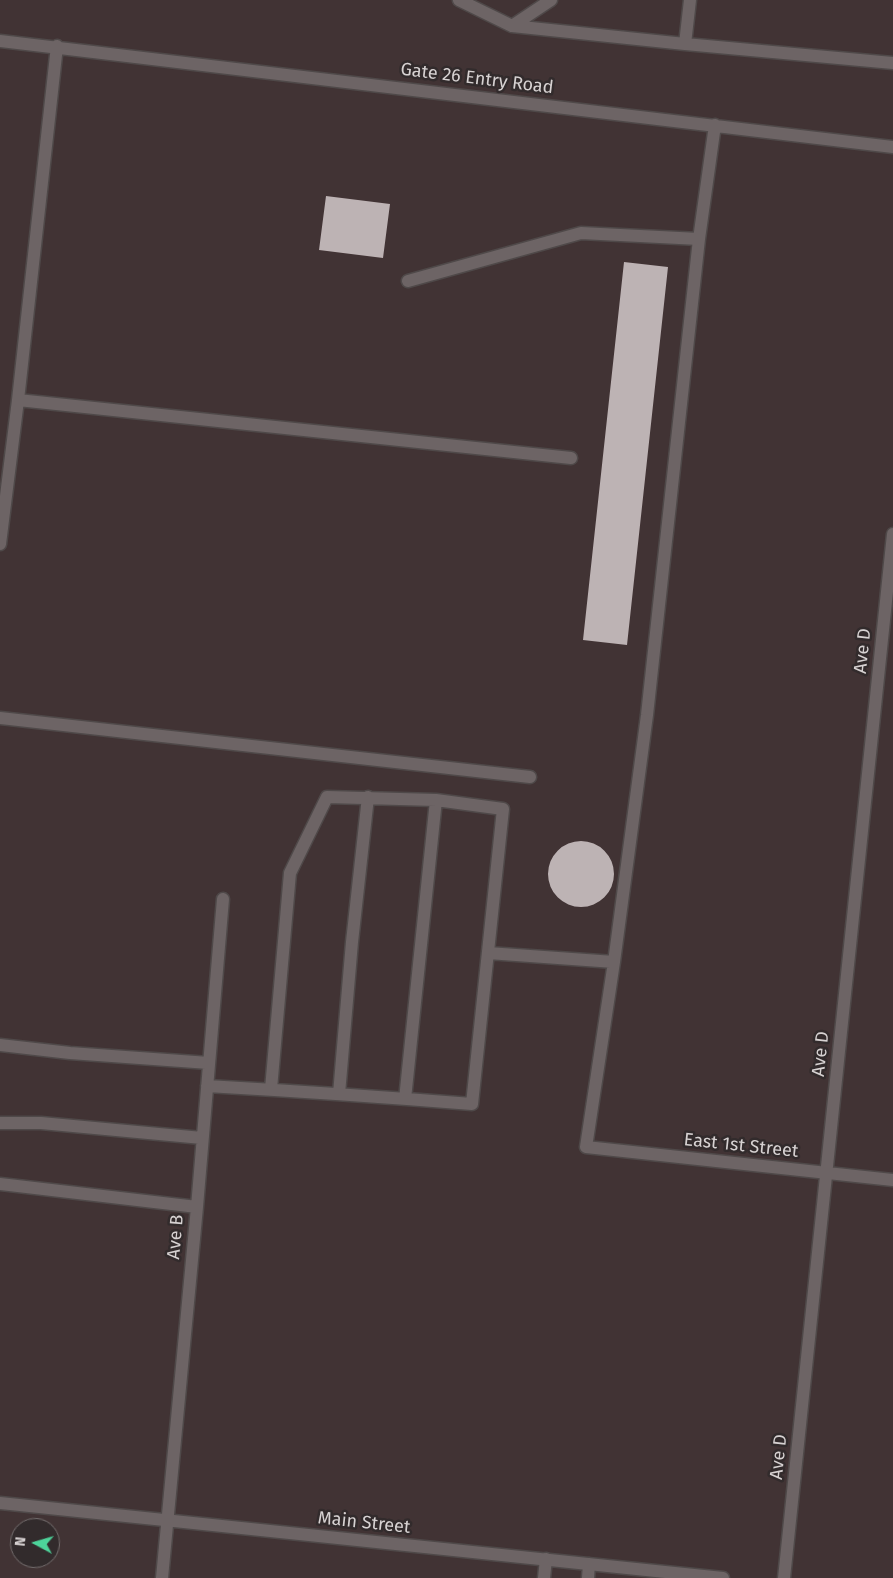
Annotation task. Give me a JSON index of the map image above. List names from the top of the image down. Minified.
{"streets":{"street":["Gate 26 Entry Road","Ave D","East 1st Street","Ave B","Main Street"]},"crossings":[["Ave D","East 1st Street"],["Ave B","Main Street"]],"north":"left"}
